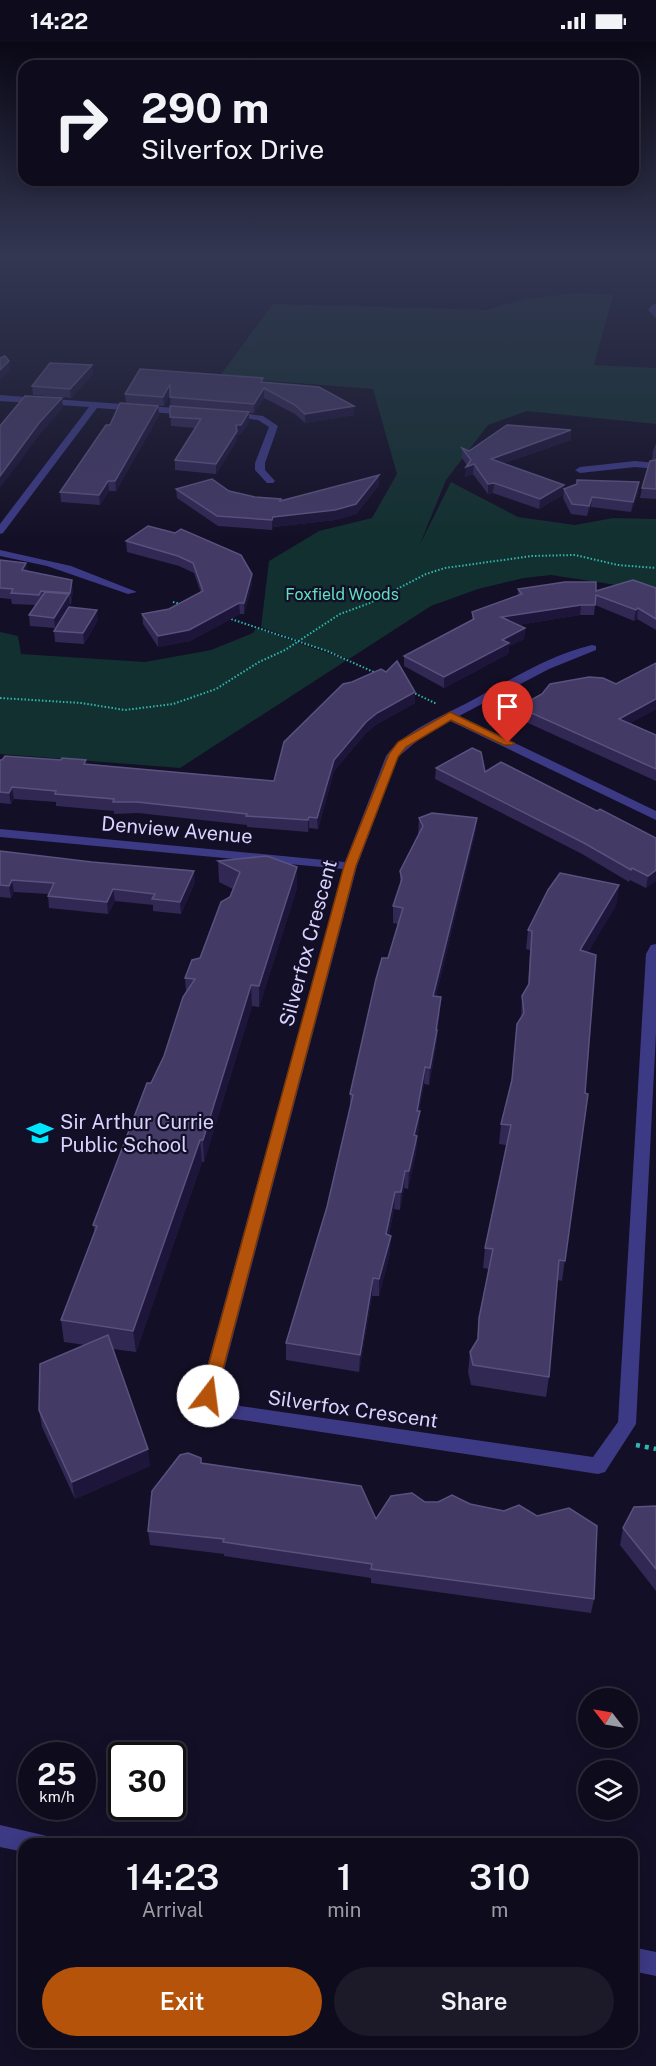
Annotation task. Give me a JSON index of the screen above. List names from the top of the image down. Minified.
{"streets":{"street":["Denview Avenue","Silverfox Crescent"]},"crossings":[["Denview Avenue","Silverfox Crescent"]],"parks":["Foxfield Woods"],"places":{"school or university":["Sir Arthur Currie Public School"]},"north":"top left","page":{"status":"14:22","turn":["290 m","Silverfox Drive"],"speed":"25 km/h","limit":"30","eta":["14:23","Arrival","1","min","310","m"],"buttons":["Exit","Share"]}}
